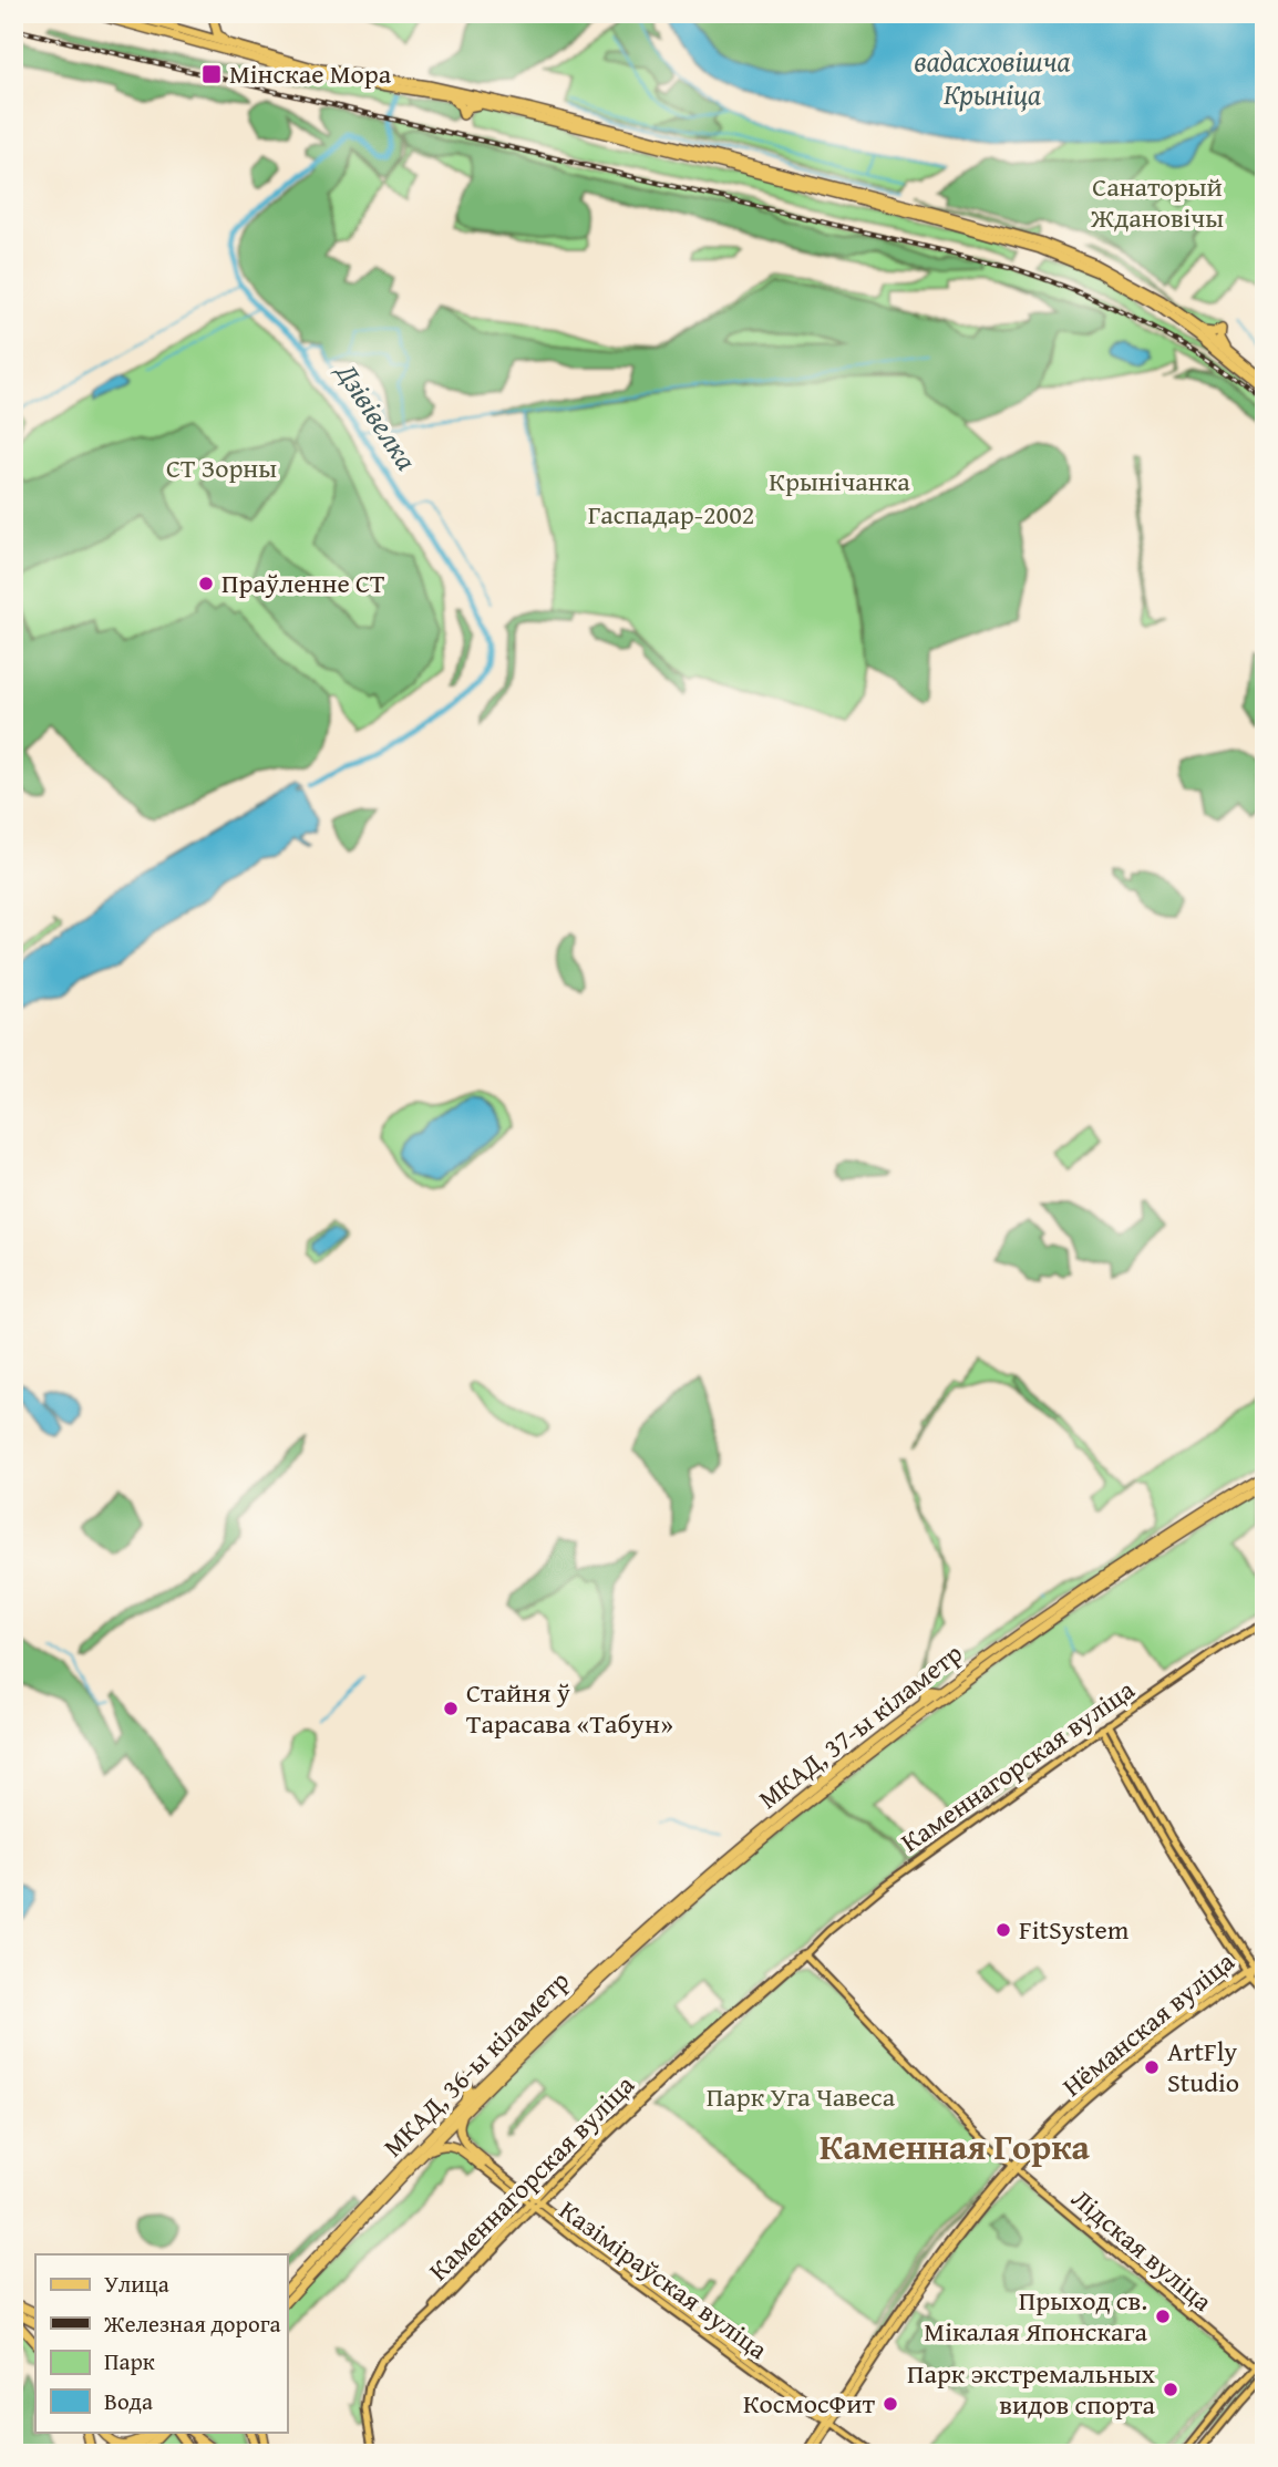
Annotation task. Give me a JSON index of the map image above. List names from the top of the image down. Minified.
{"streets":{"highway":["МКАД, 37-ы кіламетр","МКАД, 36-ы кіламетр"],"main road":["Каменнагорская вуліца","Нёманская вуліца","Лідская вуліца","Казіміраўская вуліца"]},"crossings":[["МКАД, 37-ы кіламетр","МКАД, 36-ы кіламетр"],["Каменнагорская вуліца","Лідская вуліца"],["Каменнагорская вуліца","Казіміраўская вуліца"],["Нёманская вуліца","Лідская вуліца"],["Нёманская вуліца","Казіміраўская вуліца"]],"districts":["Каменная Горка"],"water":["вадасховішча Крыніца","Дзівівелка"],"parks":["Санаторый Ждановічы","СТ Зорны","Крынічанка","Гаспадар-2002","Парк Уга Чавеса"],"places":{"transit":["Мінскае Мора"],"other":["Праўленне СТ","Стайня ў Тарасава «Табун»","FitSystem","ArtFly Studio","Прыход св. Мікалая Японскага","Парк экстремальных видов спорта","КосмосФит"]},"legend":["Улица","Железная дорога","Парк","Вода"]}
